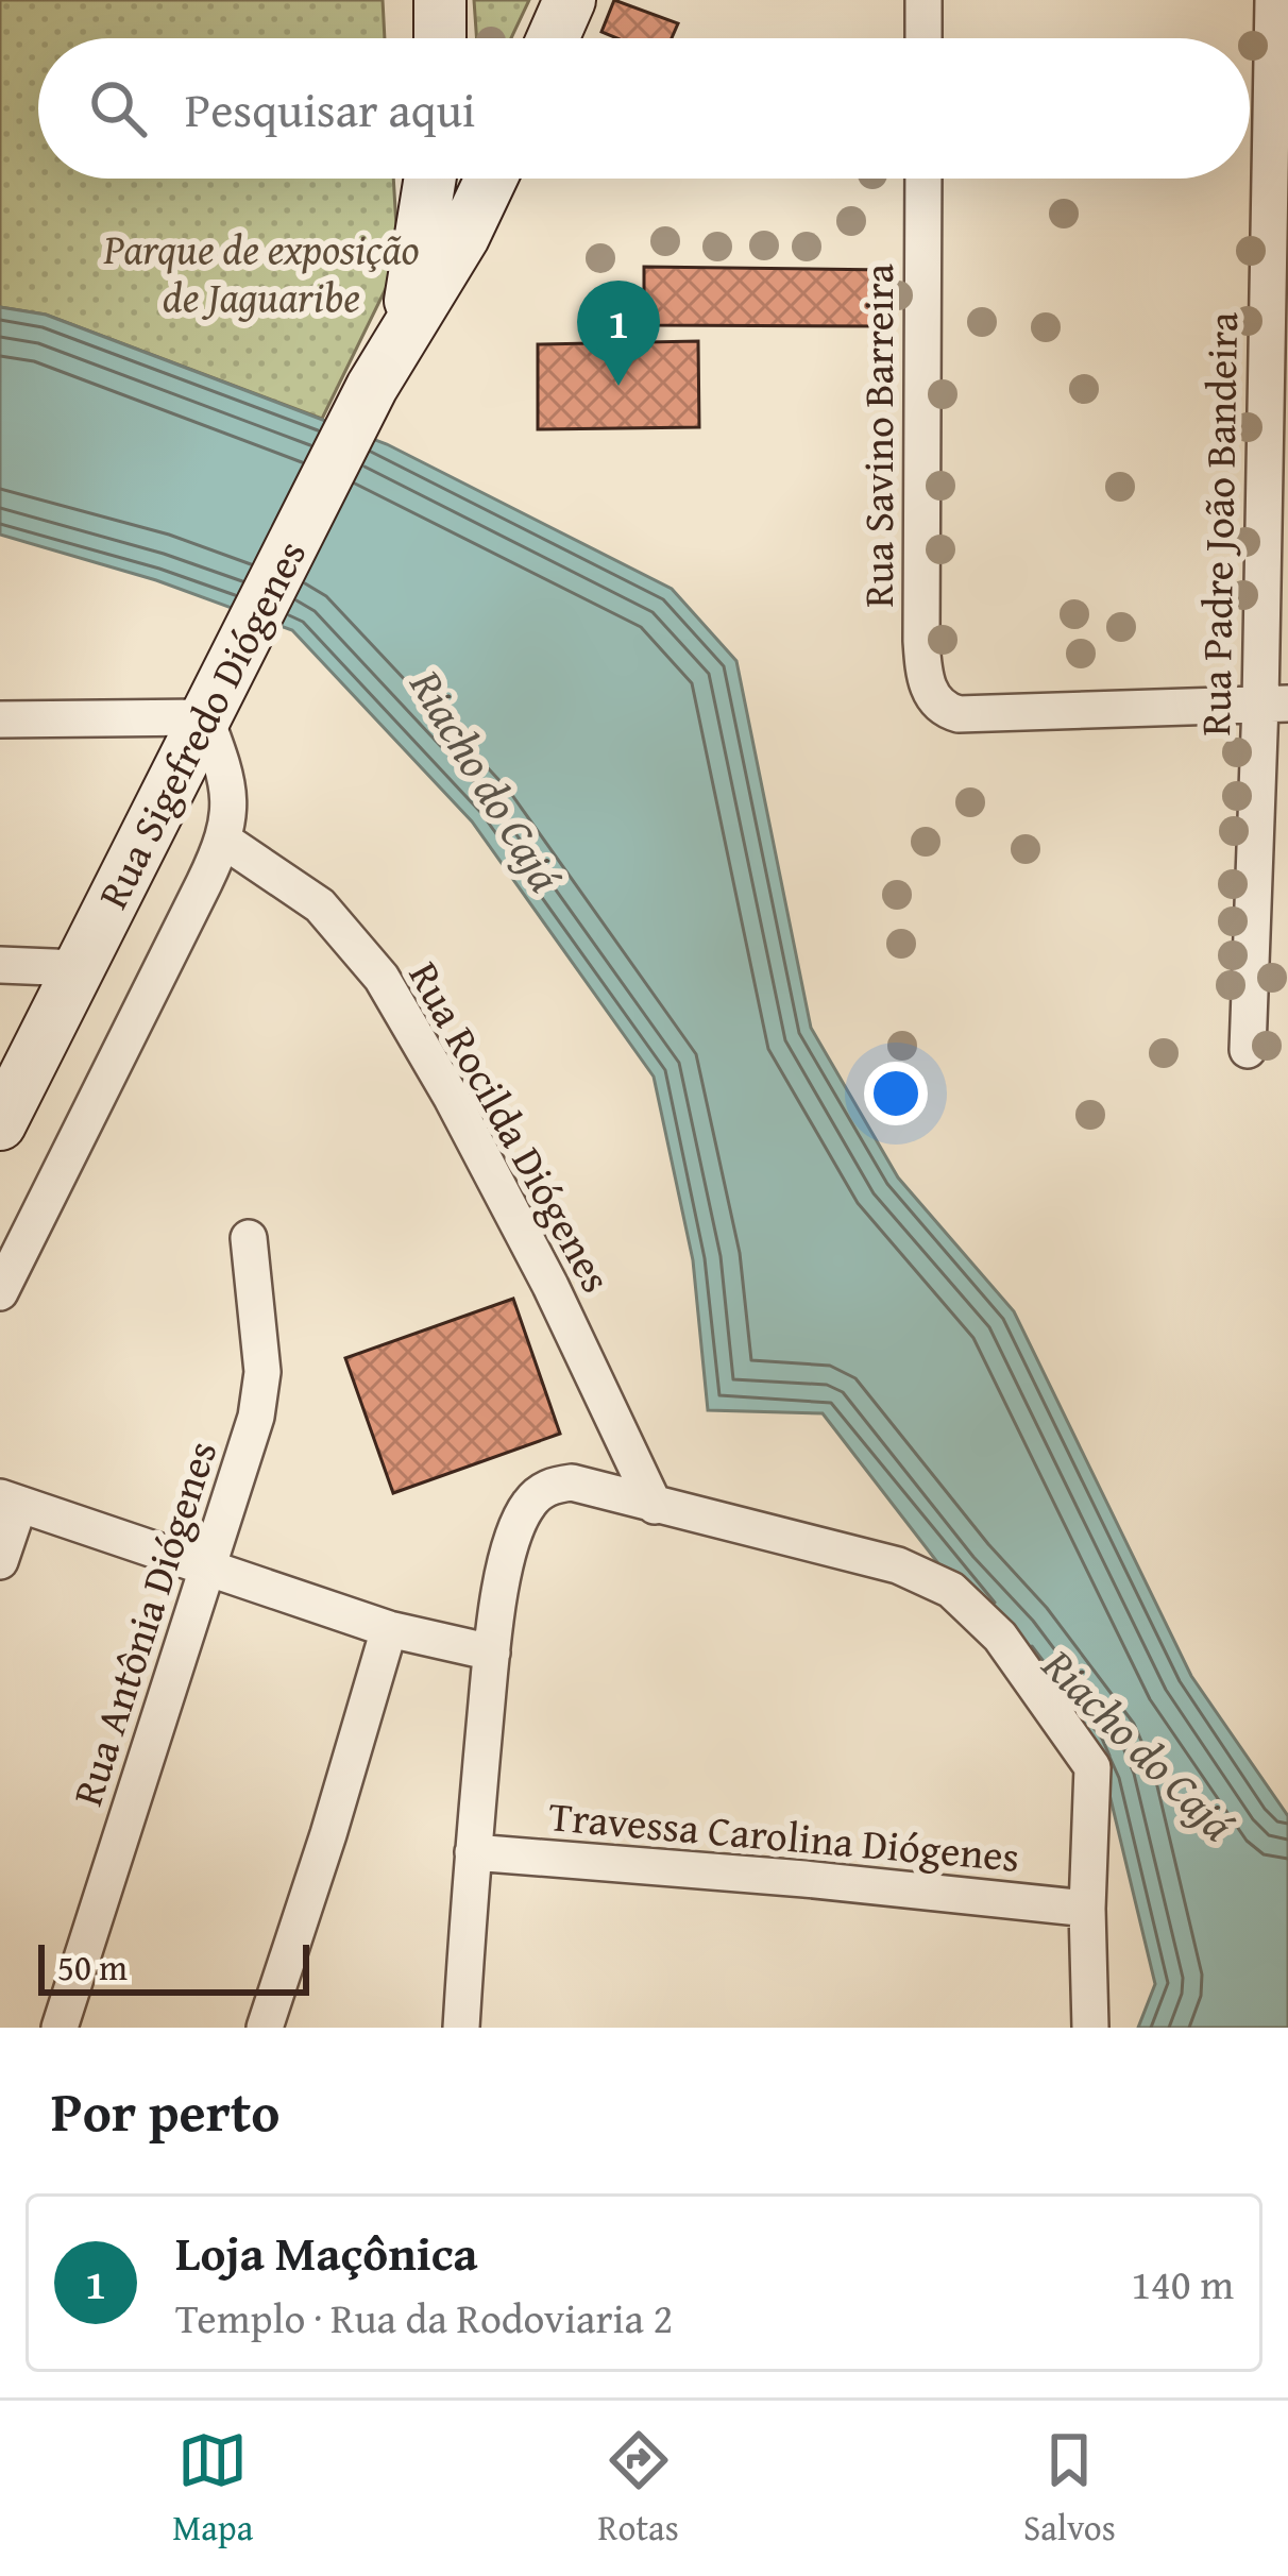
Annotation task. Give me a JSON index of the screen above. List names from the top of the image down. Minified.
{"streets":{"main road":["Rua Sigefredo Diógenes"],"street":["Rua Savino Barreira","Rua Padre João Bandeira","Rua Rocilda Diógenes","Rua Antônia Diógenes","Travessa Carolina Diógenes"]},"crossings":[["Rua Savino Barreira","Rua Padre João Bandeira"]],"water":["Riacho do Cajá"],"parks":["Parque de exposição de Jaguaribe"],"scale_bar":"50 m","page":{"search":"Pesquisar aqui","pins":"1","scale":"50 m","heading":"Por perto","list":[{"mark":"1","name":"Loja Maçônica","note":"Templo · Rua da Rodoviaria 2","value":"140 m"}],"nav":["Mapa","Rotas","Salvos"]}}
